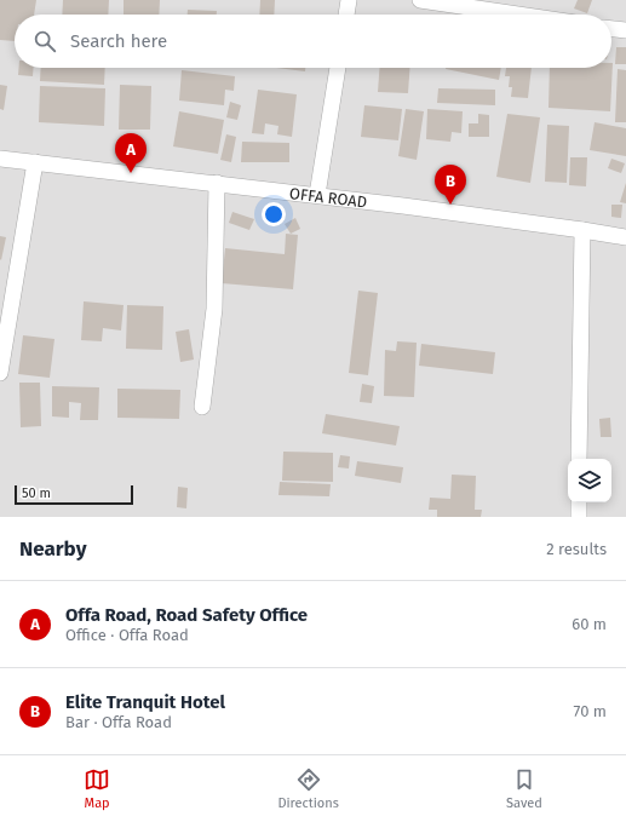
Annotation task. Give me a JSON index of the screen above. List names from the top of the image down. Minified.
{"streets":{"street":["OFFA ROAD"]},"scale_bar":"50 m","page":{"search":"Search here","pins":["A","B"],"scale":"50 m","heading":["Nearby","2 results"],"list":[{"mark":"A","name":"Offa Road, Road Safety Office","note":"Office · Offa Road","value":"60 m"},{"mark":"B","name":"Elite Tranquit Hotel","note":"Bar · Offa Road","value":"70 m"}],"nav":["Map","Directions","Saved"]}}
